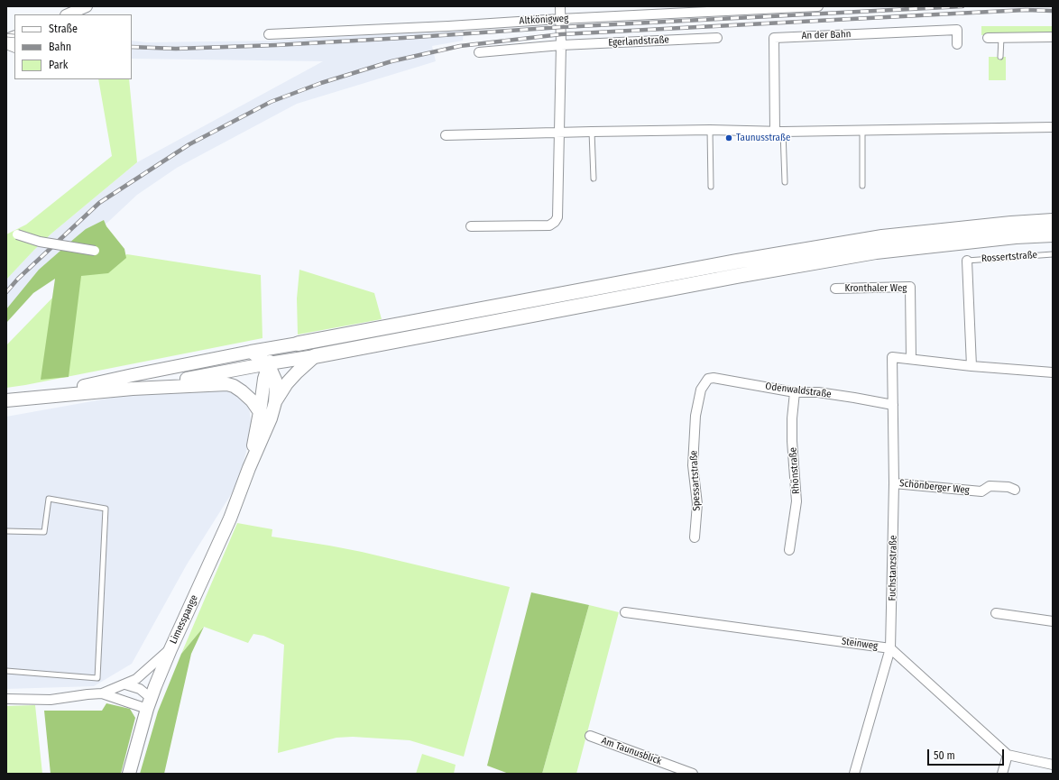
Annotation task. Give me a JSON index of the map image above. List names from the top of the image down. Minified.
{"streets":{"main road":["Limesspange"],"street":["Altkönigweg","An der Bahn","Egerlandstraße","Kronthaler Weg","Odenwaldstraße","Rhönstraße","Spessartstraße","Schönberger Weg","Fuchstanzstraße","Steinweg","Am Taunusblick"],"lane":["Rossertstraße"]},"crossings":[["Kronthaler Weg","Fuchstanzstraße"],["Odenwaldstraße","Rhönstraße"],["Odenwaldstraße","Spessartstraße"],["Odenwaldstraße","Fuchstanzstraße"],["Schönberger Weg","Fuchstanzstraße"],["Fuchstanzstraße","Steinweg"]],"places":["Taunusstraße"],"legend":["Straße","Bahn","Park"],"scale_bar":"50 m"}
